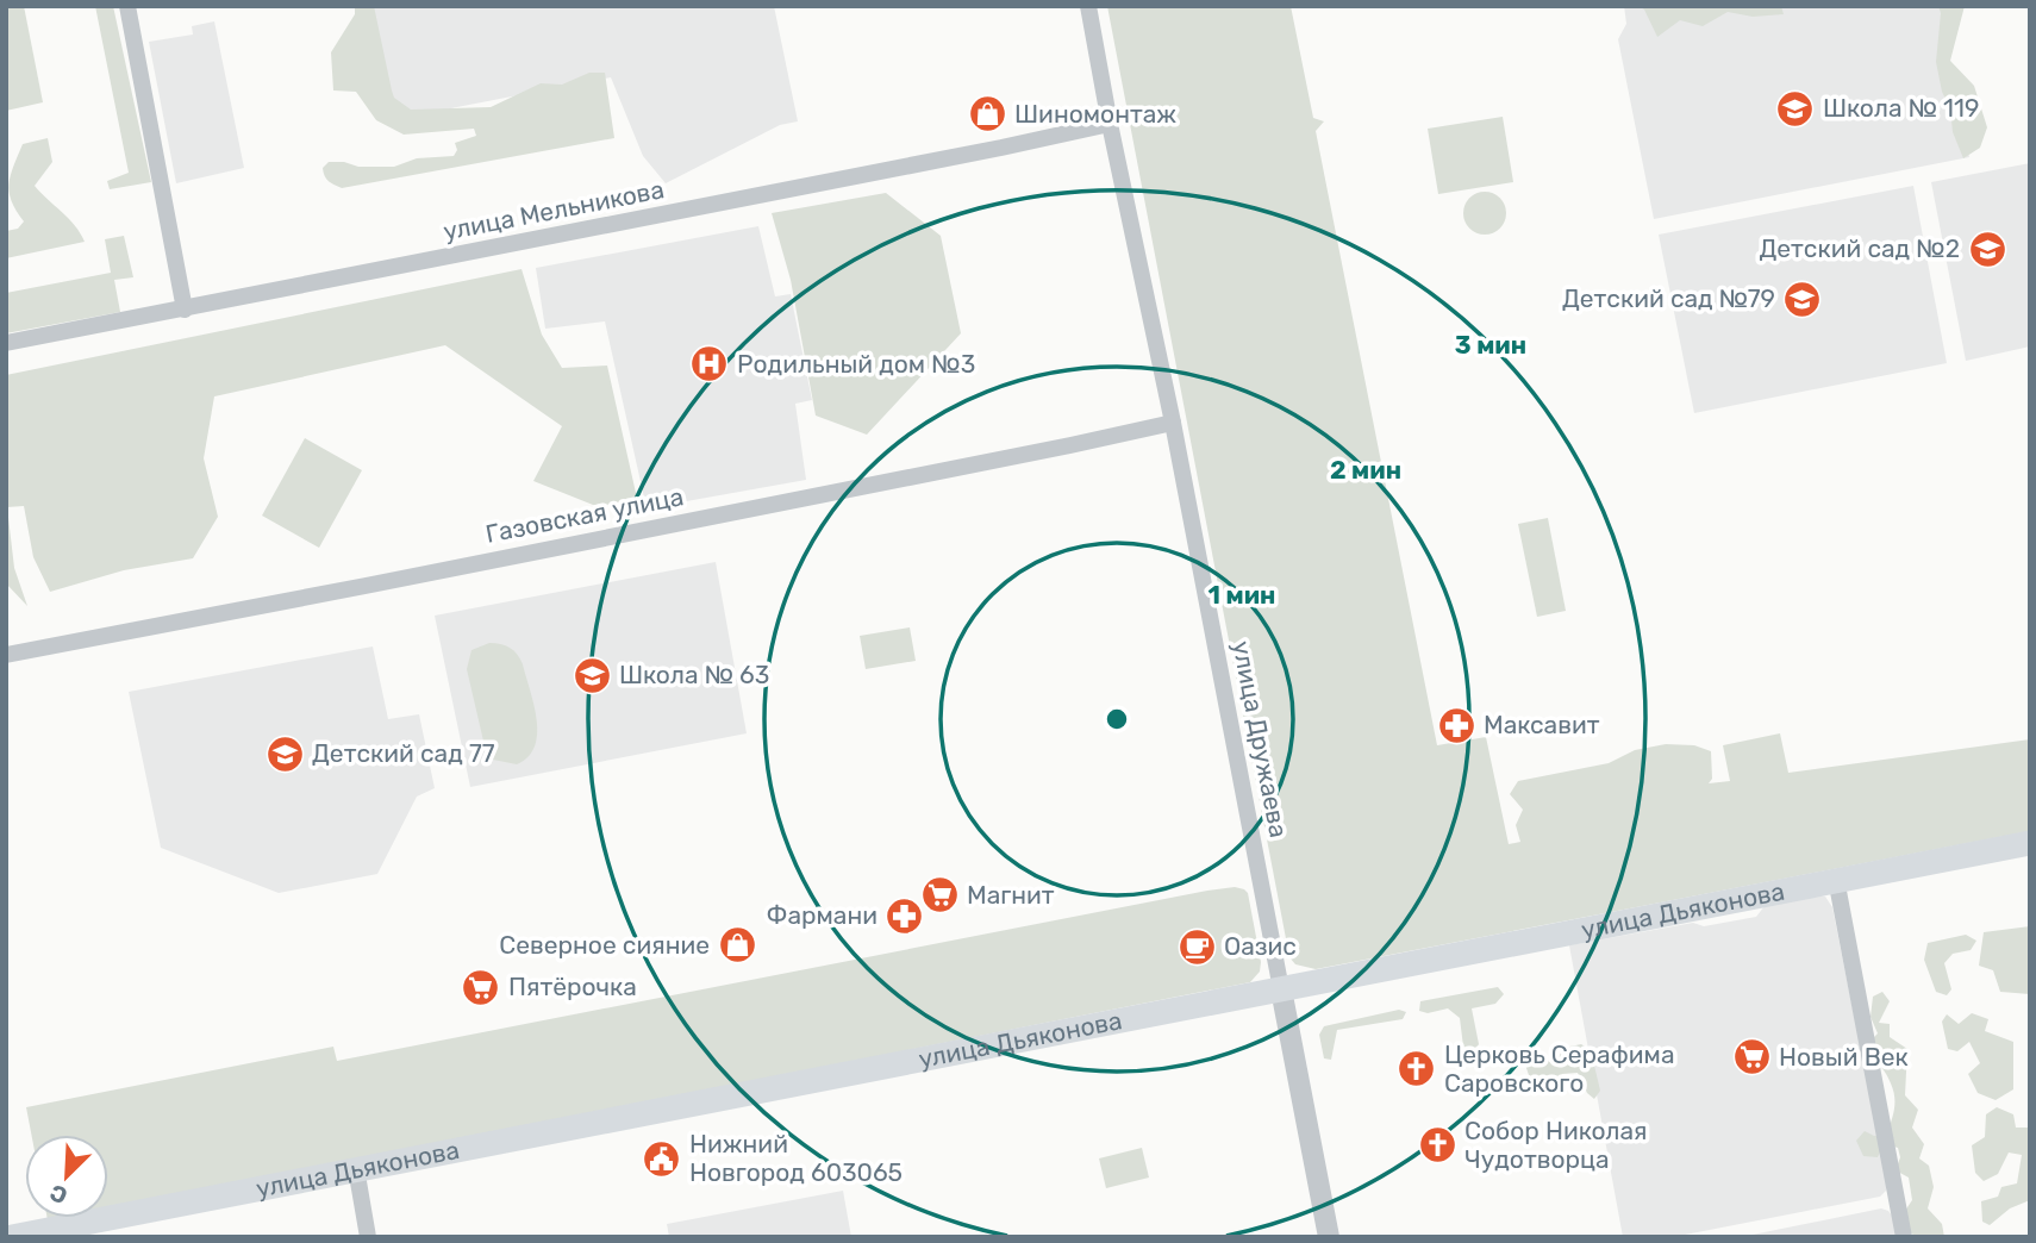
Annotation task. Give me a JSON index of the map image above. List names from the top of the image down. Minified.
{"streets":{"main road":["улица Дьяконова"],"street":["улица Мельникова","Газовская улица","улица Дружаева"]},"crossings":[["улица Мельникова","улица Дружаева"],["Газовская улица","улица Дружаева"],["улица Дружаева","улица Дьяконова"]],"places":{"school or university":["Школа № 119","Детский сад №2","Детский сад №79","Школа № 63","Детский сад 77"],"shop":["Шиномонтаж","Северное сияние"],"hospital":["Родильный дом №3"],"pharmacy":["Максавит","Фармани"],"supermarket":["Магнит","Пятёрочка","Новый Век"],"cafe":["Оазис"],"church":["Церковь Серафима Саровского","Собор Николая Чудотворца"],"public building":["Нижний Новгород 603065"]},"north":"bottom left","rings":["3 мин","2 мин","1 мин"]}
